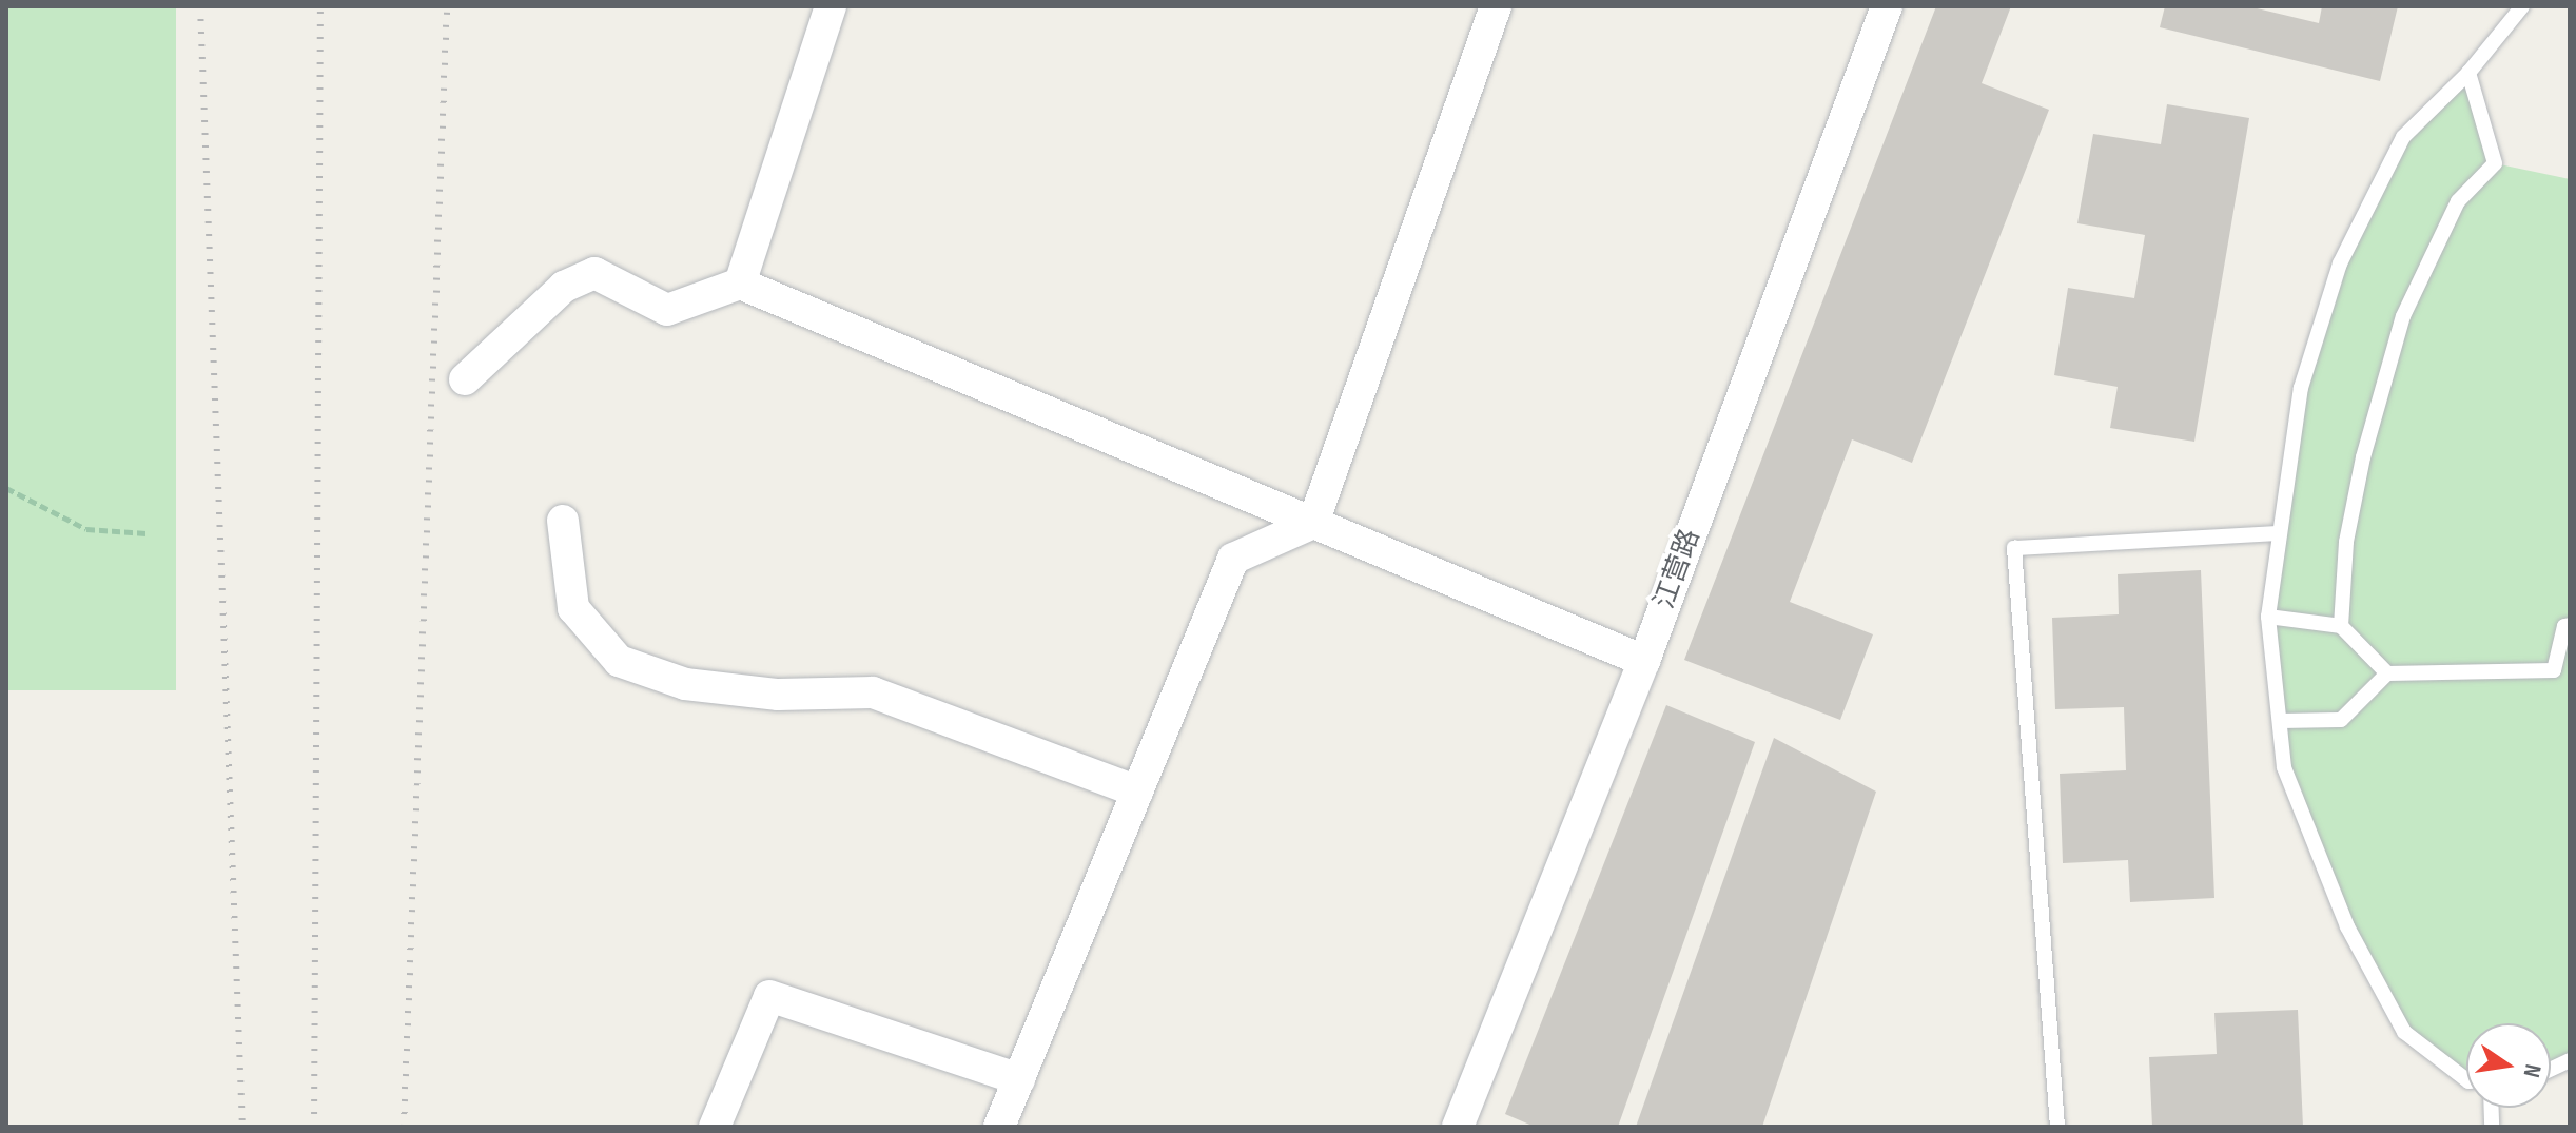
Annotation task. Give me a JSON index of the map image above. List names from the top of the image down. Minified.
{"streets":{"street":["江营路"]},"north":"right"}
